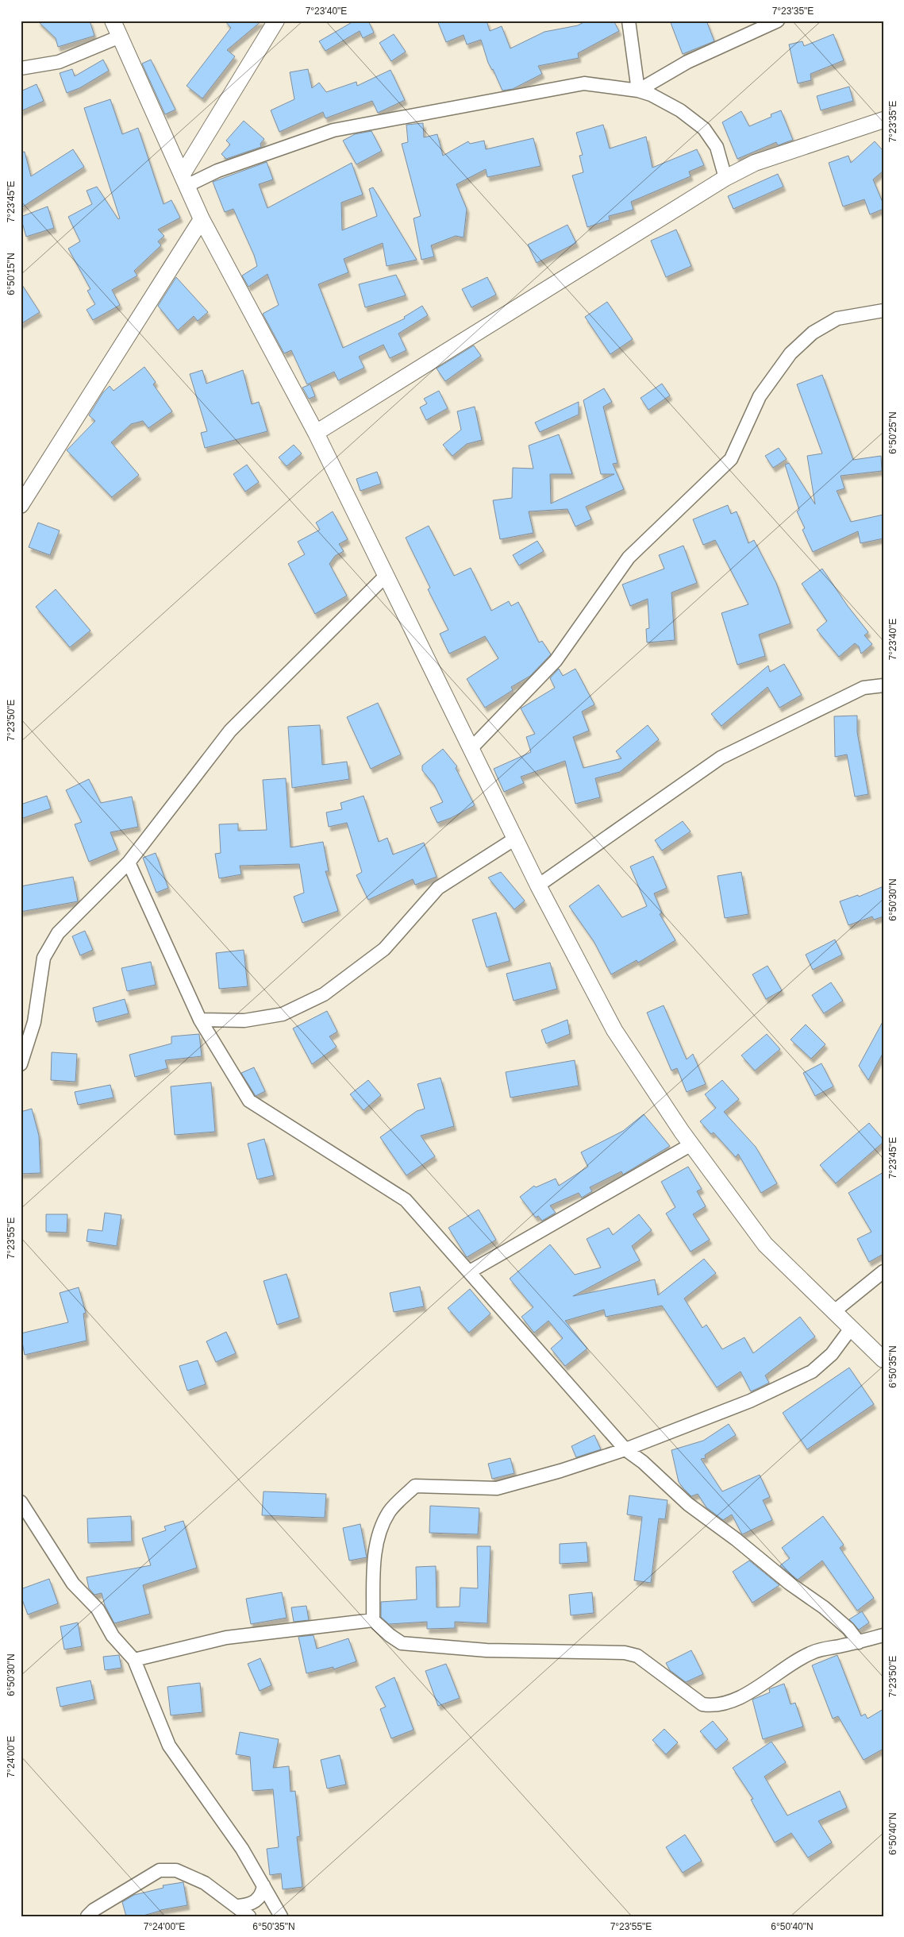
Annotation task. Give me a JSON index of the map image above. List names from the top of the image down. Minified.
{"coordinates":["7°23'40\"E","7°23'35\"E","7°23'45\"E","6°50'15\"N","6°50'25\"N","7°23'50\"E","6°50'30\"N","7°23'55\"E","6°50'35\"N","7°24'00\"E","6°50'40\"N"]}
